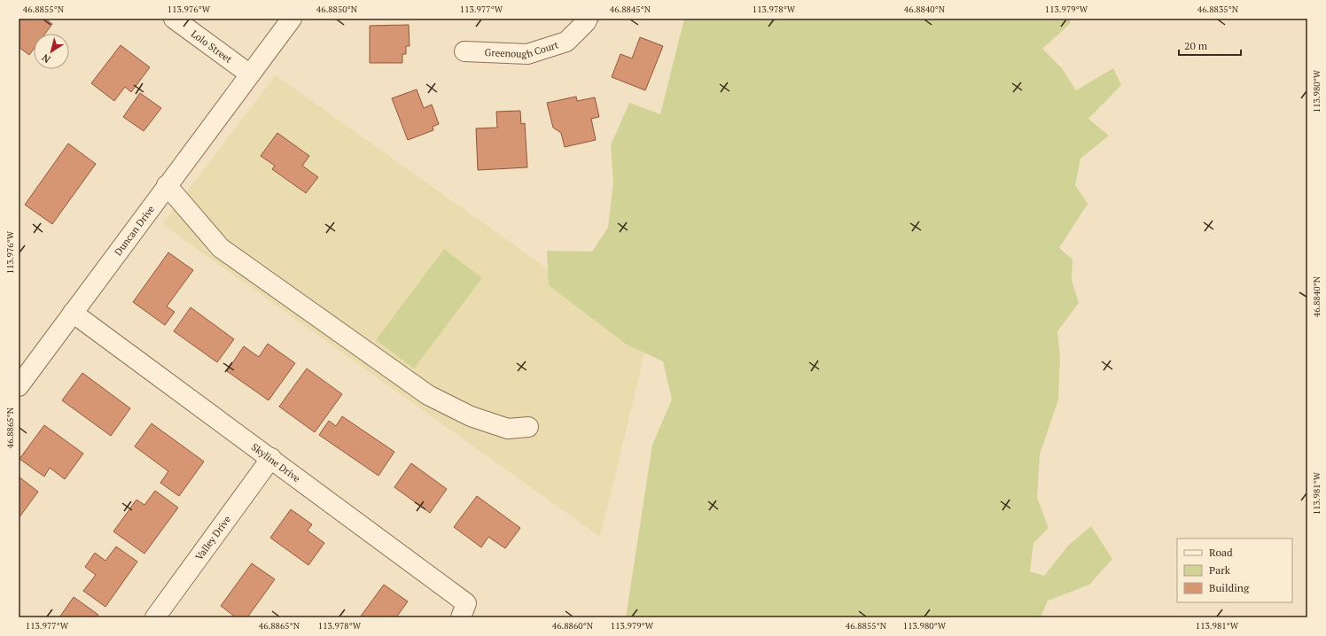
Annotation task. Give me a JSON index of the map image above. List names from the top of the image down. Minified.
{"streets":{"street":["Lolo Street","Greenough Court","Duncan Drive","Skyline Drive","Valley Drive"]},"crossings":[["Lolo Street","Duncan Drive"],["Duncan Drive","Skyline Drive"],["Skyline Drive","Valley Drive"]],"legend":["Road","Park","Building"],"scale_bar":"20 m","north":"bottom left","coordinates":["46.8855°N","113.976°W","46.8850°N","113.977°W","46.8845°N","113.978°W","46.8840°N","113.979°W","46.8835°N","113.980°W","46.8865°N","113.981°W","46.8860°N"]}
